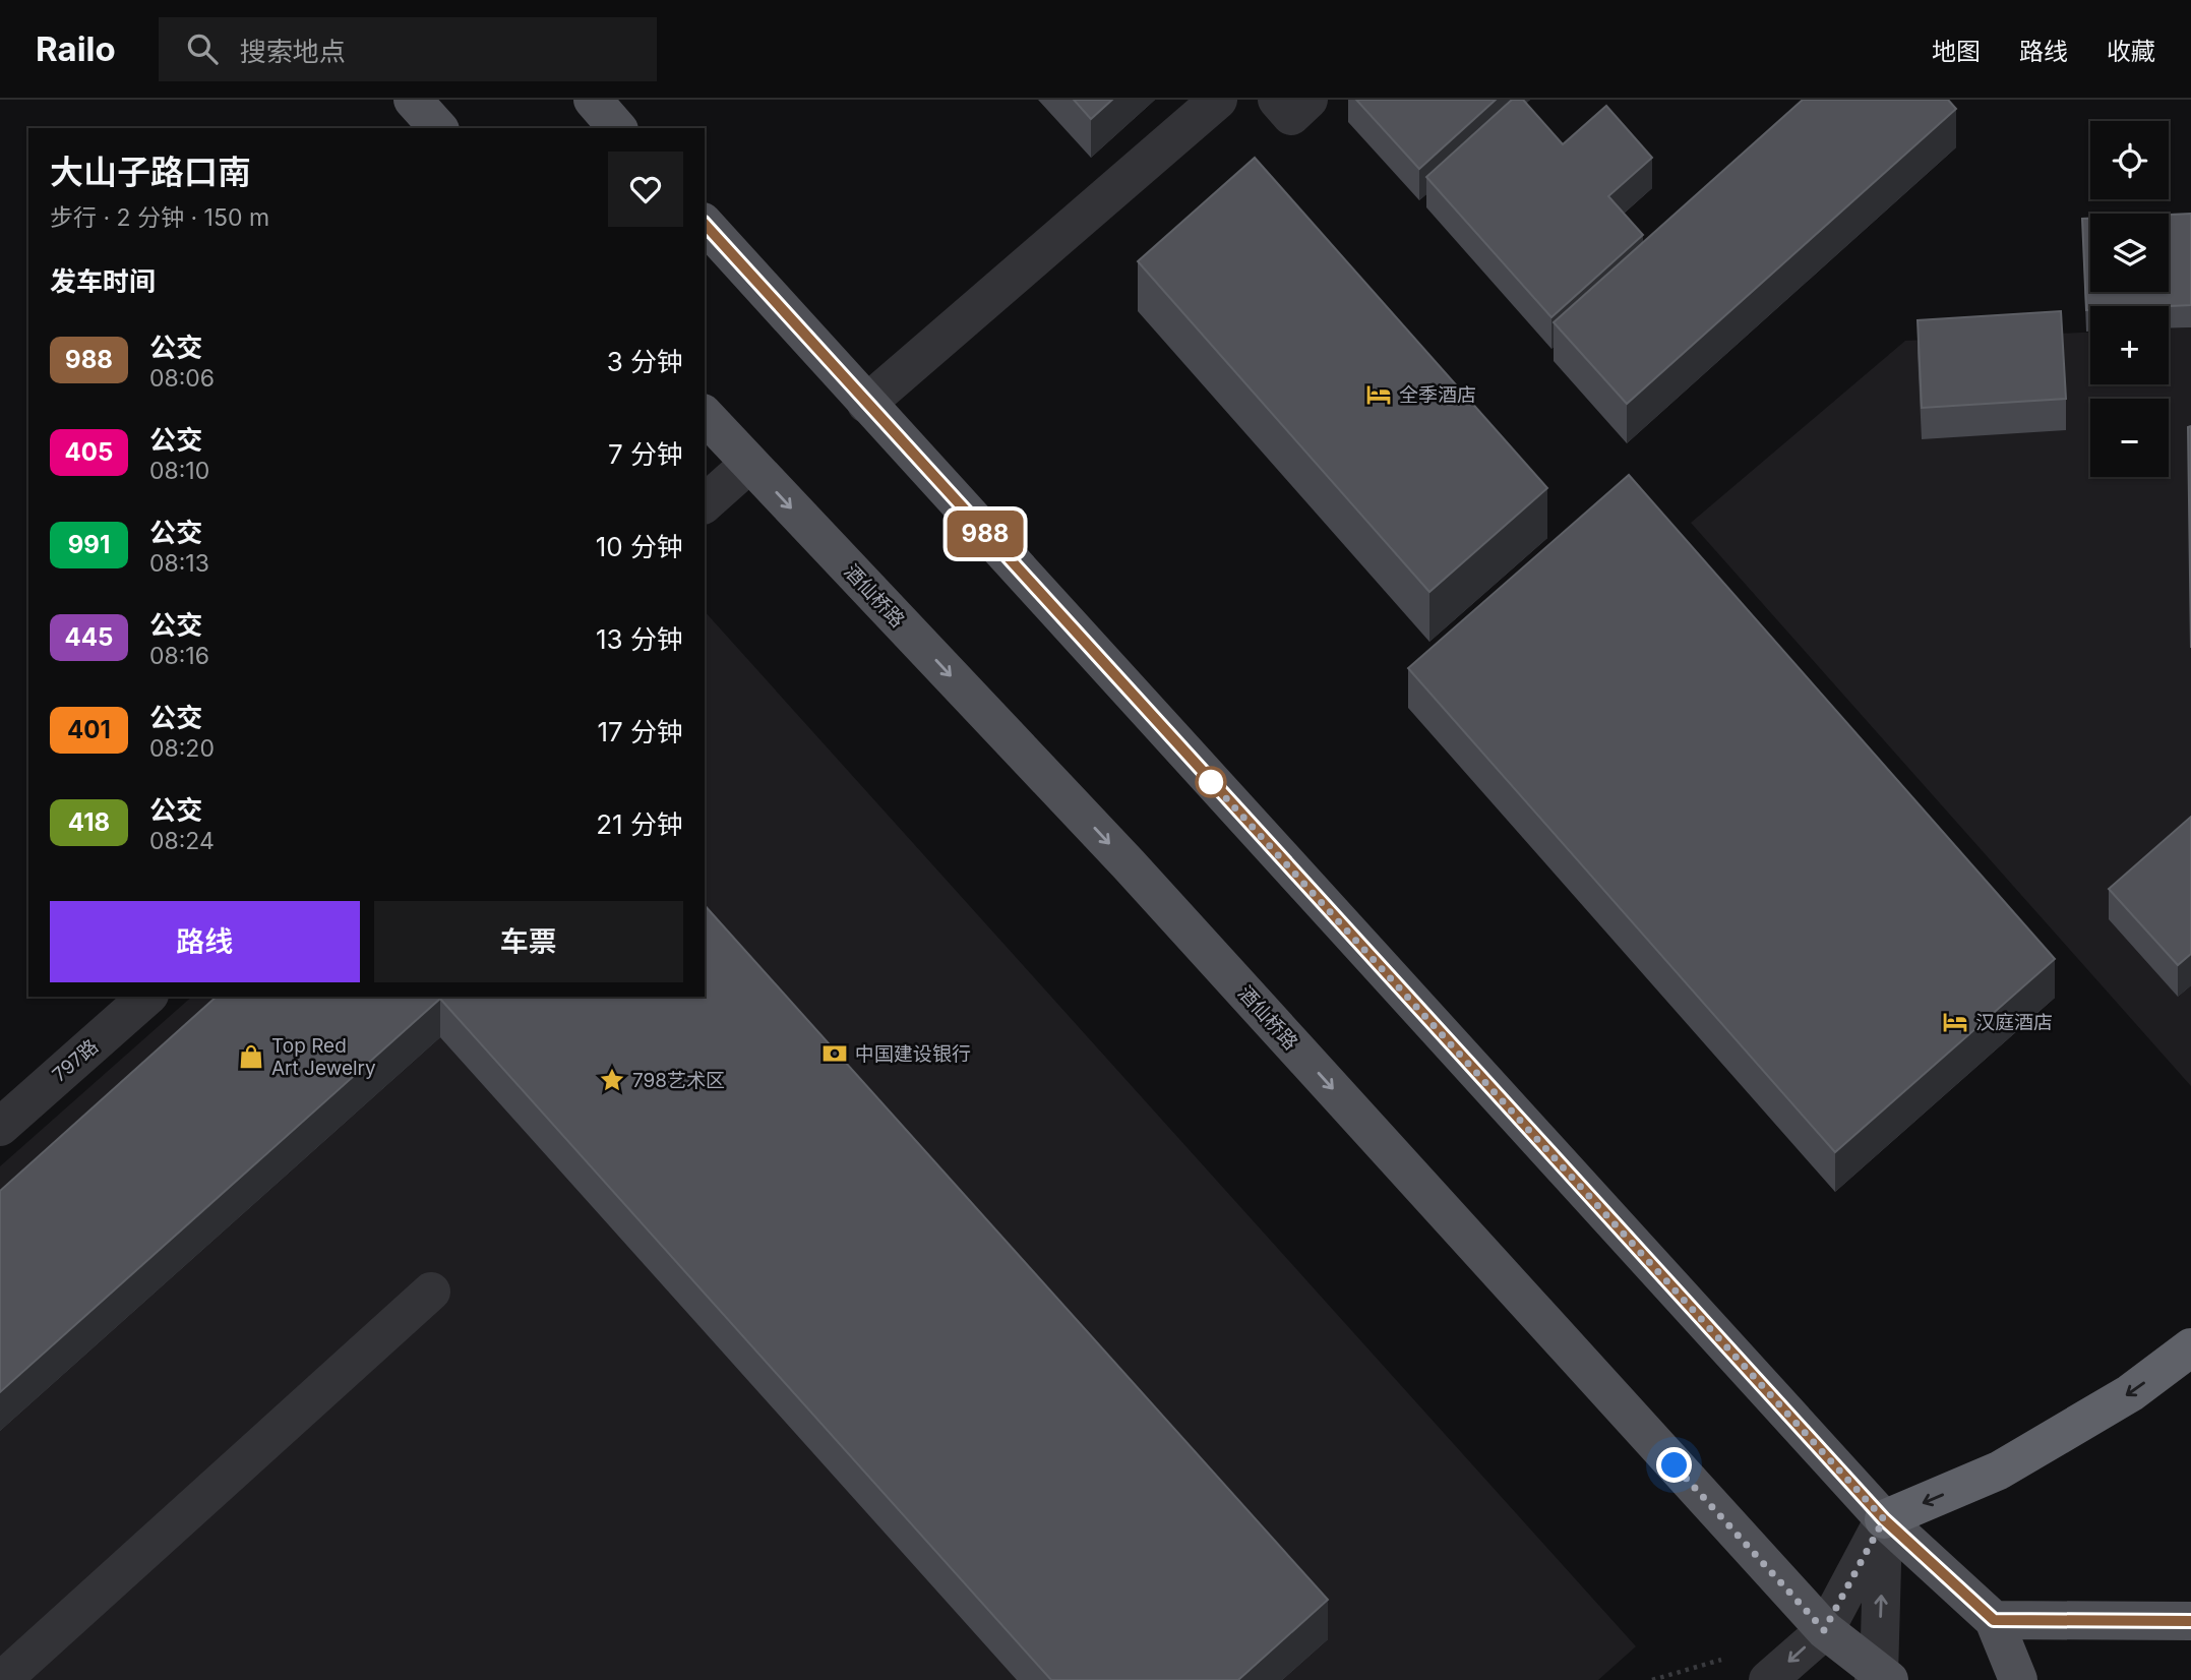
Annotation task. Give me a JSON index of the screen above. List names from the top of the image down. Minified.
{"streets":{"main road":["酒仙桥路"],"street":["797路"]},"places":{"hotel":["全季酒店","汉庭酒店"],"bank":["中国建设银行"],"shop":["Top Red Art Jewelry"],"place":["798艺术区"]},"lines":["bus line 988"],"page":{"header":"Railo","search":"搜索地点","nav":["地图","路线","收藏"],"on_map":"988","map_buttons":["+","−"],"heading":[["大山子路口南","步行 · 2 分钟 · 150 m"],"发车时间"],"list":[{"mark":"988","name":"公交","note":"08:06","value":"3 分钟"},{"mark":"405","name":"公交","note":"08:10","value":"7 分钟"},{"mark":"991","name":"公交","note":"08:13","value":"10 分钟"},{"mark":"445","name":"公交","note":"08:16","value":"13 分钟"},{"mark":"401","name":"公交","note":"08:20","value":"17 分钟"},{"mark":"418","name":"公交","note":"08:24","value":"21 分钟"}],"buttons":["路线","车票"]}}
